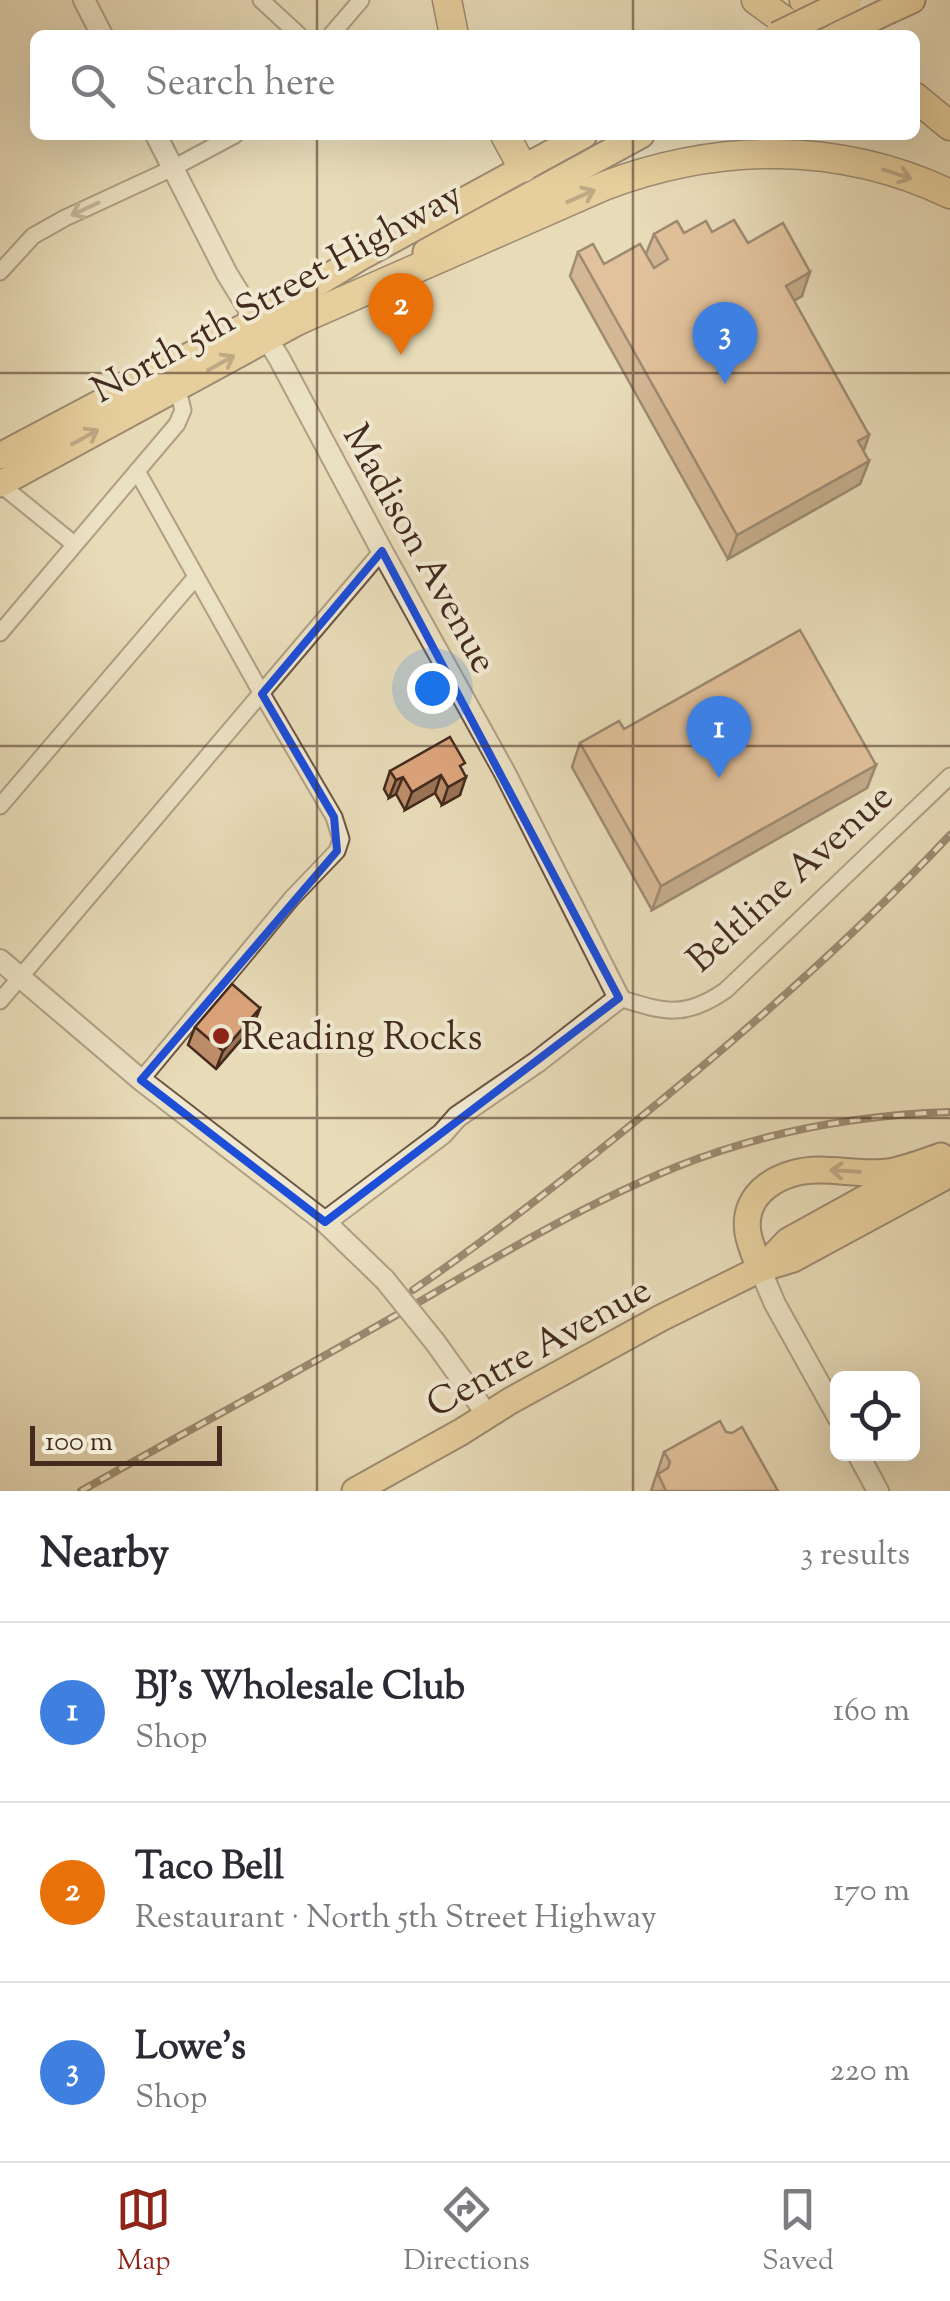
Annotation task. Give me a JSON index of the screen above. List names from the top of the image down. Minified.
{"streets":{"main road":["North 5th Street Highway","Centre Avenue"],"street":["Madison Avenue","Beltline Avenue"]},"crossings":[["North 5th Street Highway","Madison Avenue"],["Madison Avenue","Beltline Avenue"]],"places":["Reading Rocks"],"scale_bar":"100 m","page":{"search":"Search here","pins":["2","3","1"],"scale":"100 m","heading":["Nearby","3 results"],"list":[{"mark":"1","name":"BJ's Wholesale Club","note":"Shop","value":"160 m"},{"mark":"2","name":"Taco Bell","note":"Restaurant · North 5th Street Highway","value":"170 m"},{"mark":"3","name":"Lowe's","note":"Shop","value":"220 m"}],"nav":["Map","Directions","Saved"]}}
